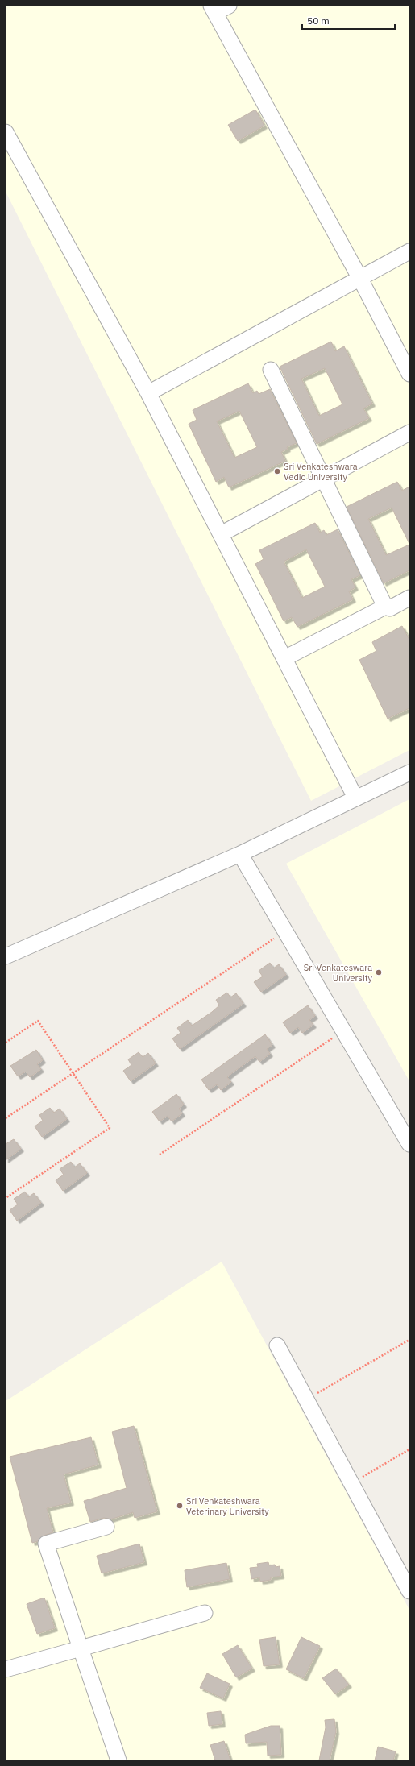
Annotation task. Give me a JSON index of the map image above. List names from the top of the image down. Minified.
{"places":["Sri Venkateshwara Vedic University","Sri Venkateswara University","Sri Venkateshwara Veterinary University"],"scale_bar":"50 m"}
